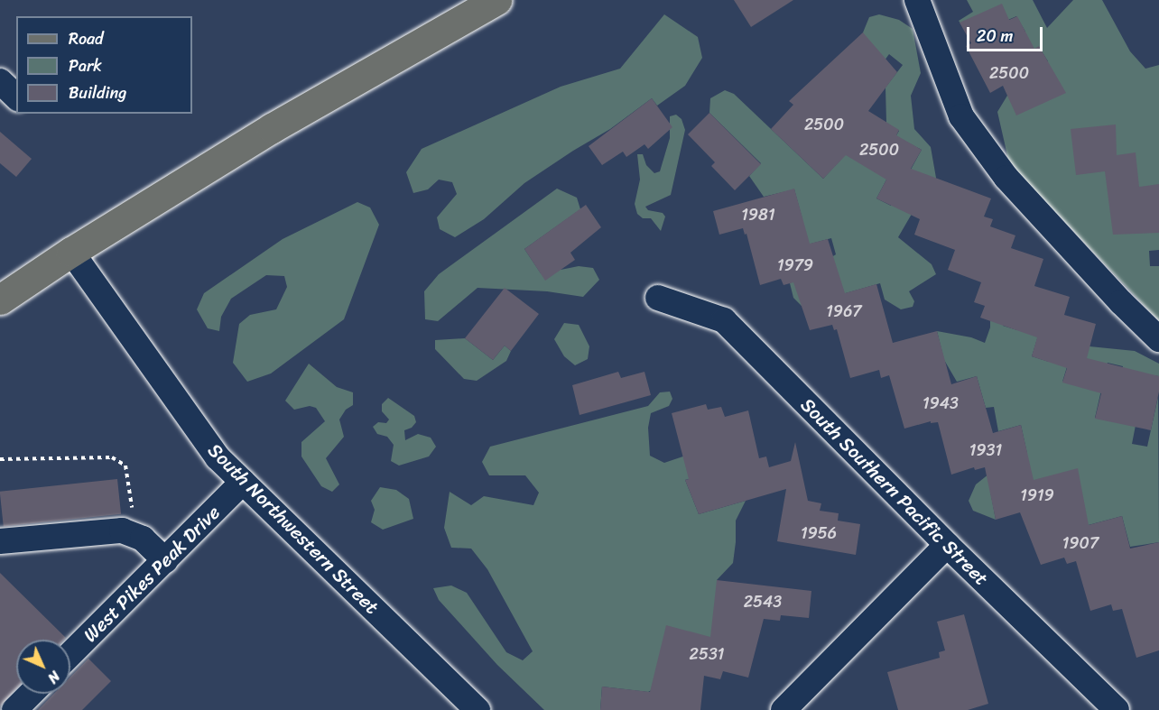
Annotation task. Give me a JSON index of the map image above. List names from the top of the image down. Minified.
{"streets":{"street":["South Southern Pacific Street","South Northwestern Street","West Pikes Peak Drive"]},"crossings":[["South Northwestern Street","West Pikes Peak Drive"]],"house_numbers":["2500","2500","2500","1981","1979","1967","1943","1931","1919","1956","1907","2543","2531"],"legend":["Road","Park","Building"],"scale_bar":"20 m","north":"bottom right"}
